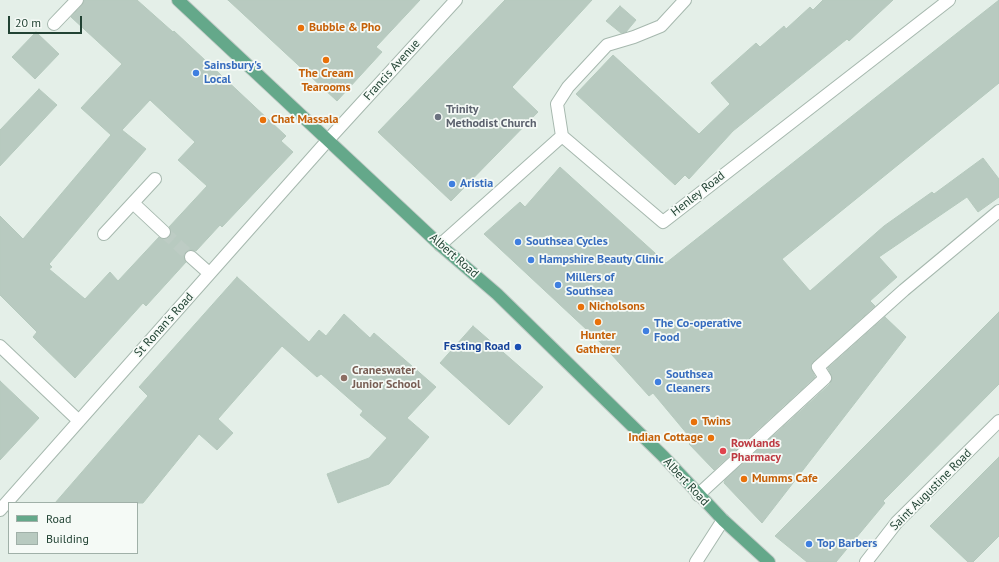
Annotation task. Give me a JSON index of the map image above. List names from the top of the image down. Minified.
{"streets":{"main road":["Albert Road"],"street":["Francis Avenue","Henley Road","St Ronan's Road","Saint Augustine Road"]},"crossings":[["Francis Avenue","Albert Road"],["Francis Avenue","St Ronan's Road"],["Albert Road","St Ronan's Road"]],"places":["Bubble & Pho","The Cream Tearooms","Sainsbury's Local","Trinity Methodist Church","Chat Massala","Aristia","Southsea Cycles","Hampshire Beauty Clinic","Millers of Southsea","Nicholsons","Hunter Gatherer","The Co-operative Food","Festing Road","Craneswater Junior School","Southsea Cleaners","Twins","Indian Cottage","Rowlands Pharmacy","Mumms Cafe","Top Barbers"],"legend":["Road","Building"],"scale_bar":"20 m"}
